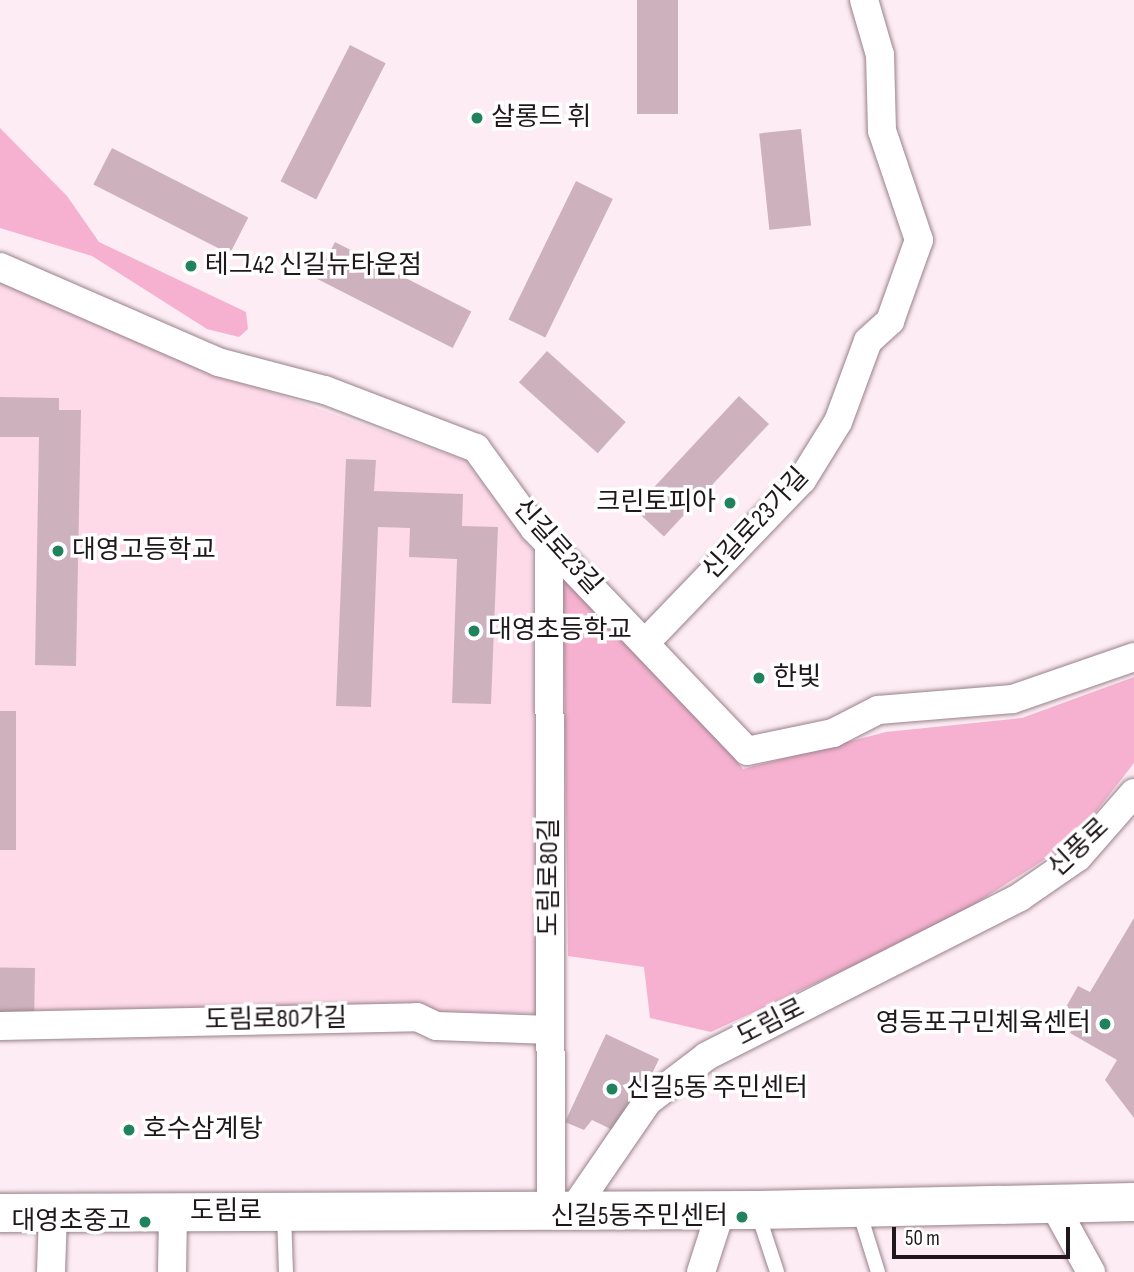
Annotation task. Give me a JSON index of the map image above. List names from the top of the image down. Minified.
{"streets":{"main road":["도림로"],"street":["신길로23가길","신길로23길","신풍로","도림로80길","도림로80가길"]},"crossings":[["신길로23가길","신길로23길"],["신길로23길","도림로80길"],["신풍로","도림로"],["도림로80길","도림로80가길"],["도림로80길","도림로"]],"places":["살롱드 휘","테그42 신길뉴타운점","크린토피아","대영고등학교","대영초등학교","한빛","영등포구민체육센터","신길5동 주민센터","호수삼계탕","신길5동주민센터","대영초중고"],"scale_bar":"50 m"}
